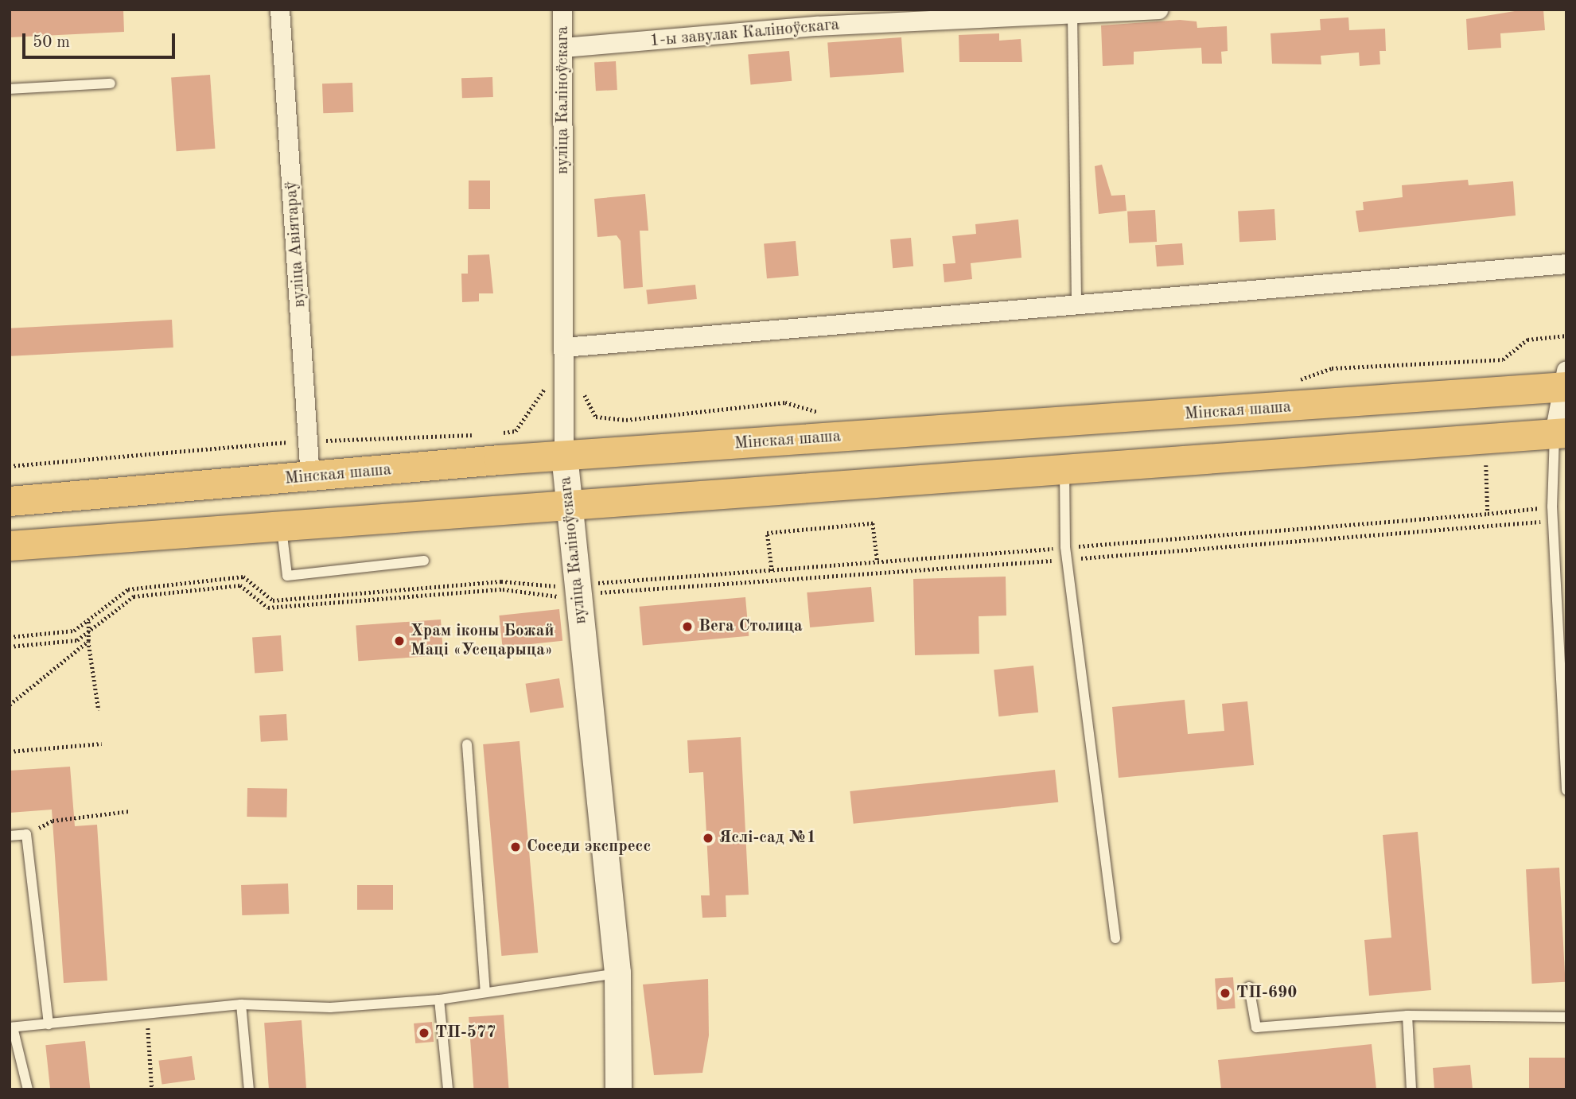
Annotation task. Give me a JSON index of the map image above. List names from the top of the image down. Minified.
{"streets":{"main road":["вуліца Каліноўскага","Мінская шаша"],"street":["1-ы завулак Каліноўскага","вуліца Авіятараў"]},"crossings":[["1-ы завулак Каліноўскага","вуліца Каліноўскага"],["вуліца Каліноўскага","Мінская шаша"],["вуліца Авіятараў","Мінская шаша"]],"places":["Вега Столица","Храм іконы Божай Маці «Усецарыца»","Яслі-сад №1","Соседи экспресс","ТП-690","ТП-577"],"scale_bar":"50 m"}
